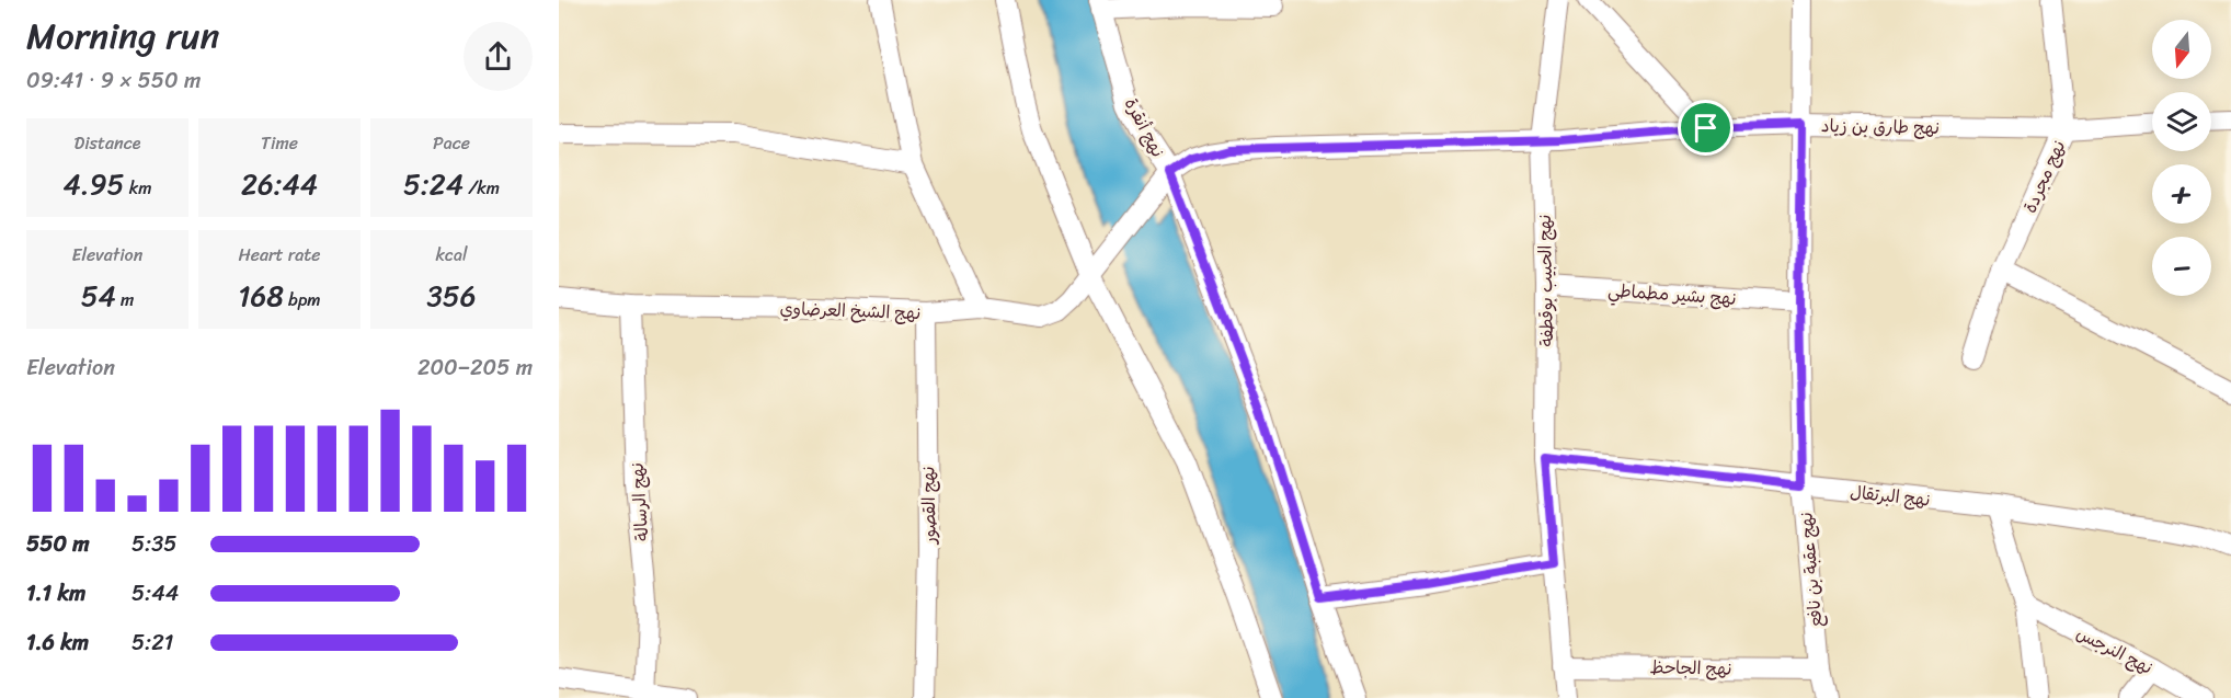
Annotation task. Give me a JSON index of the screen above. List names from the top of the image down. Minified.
{"streets":{"street":["نهج طارق بن زياد","نهج أنقرة","نهج مجردة","نهج الحبيب بوقطفة","نهج بشير مطماطي","نهج الشيخ العرضاوي","نهج البرتقال","نهج الرسالة","نهج القصور","نهج عقبة بن نافع","نهج النرجس","نهج الجاحظ"]},"crossings":[["نهج طارق بن زياد","نهج أنقرة"],["نهج طارق بن زياد","نهج مجردة"],["نهج طارق بن زياد","نهج الحبيب بوقطفة"],["نهج طارق بن زياد","نهج الشيخ العرضاوي"],["نهج طارق بن زياد","نهج عقبة بن نافع"],["نهج أنقرة","نهج الشيخ العرضاوي"],["نهج الحبيب بوقطفة","نهج بشير مطماطي"],["نهج الحبيب بوقطفة","نهج البرتقال"],["نهج الحبيب بوقطفة","نهج الجاحظ"],["نهج بشير مطماطي","نهج عقبة بن نافع"],["نهج الشيخ العرضاوي","نهج الرسالة"],["نهج الشيخ العرضاوي","نهج القصور"],["نهج البرتقال","نهج عقبة بن نافع"],["نهج عقبة بن نافع","نهج الجاحظ"]],"north":"bottom","page":{"heading":["Morning run","09:41 · 9 × 550 m"],"map_buttons":["+","−"],"stats":[["Distance","4.95 km"],["Time","26:44"],["Pace","5:24 /km"],["Elevation","54 m"],["Heart rate","168 bpm"],["kcal","356"]],"chart":["Elevation","200–205 m"],"list":[{"name":"550 m","note":"5:35"},{"name":"1.1 km","note":"5:44"},{"name":"1.6 km","note":"5:21"}]}}
